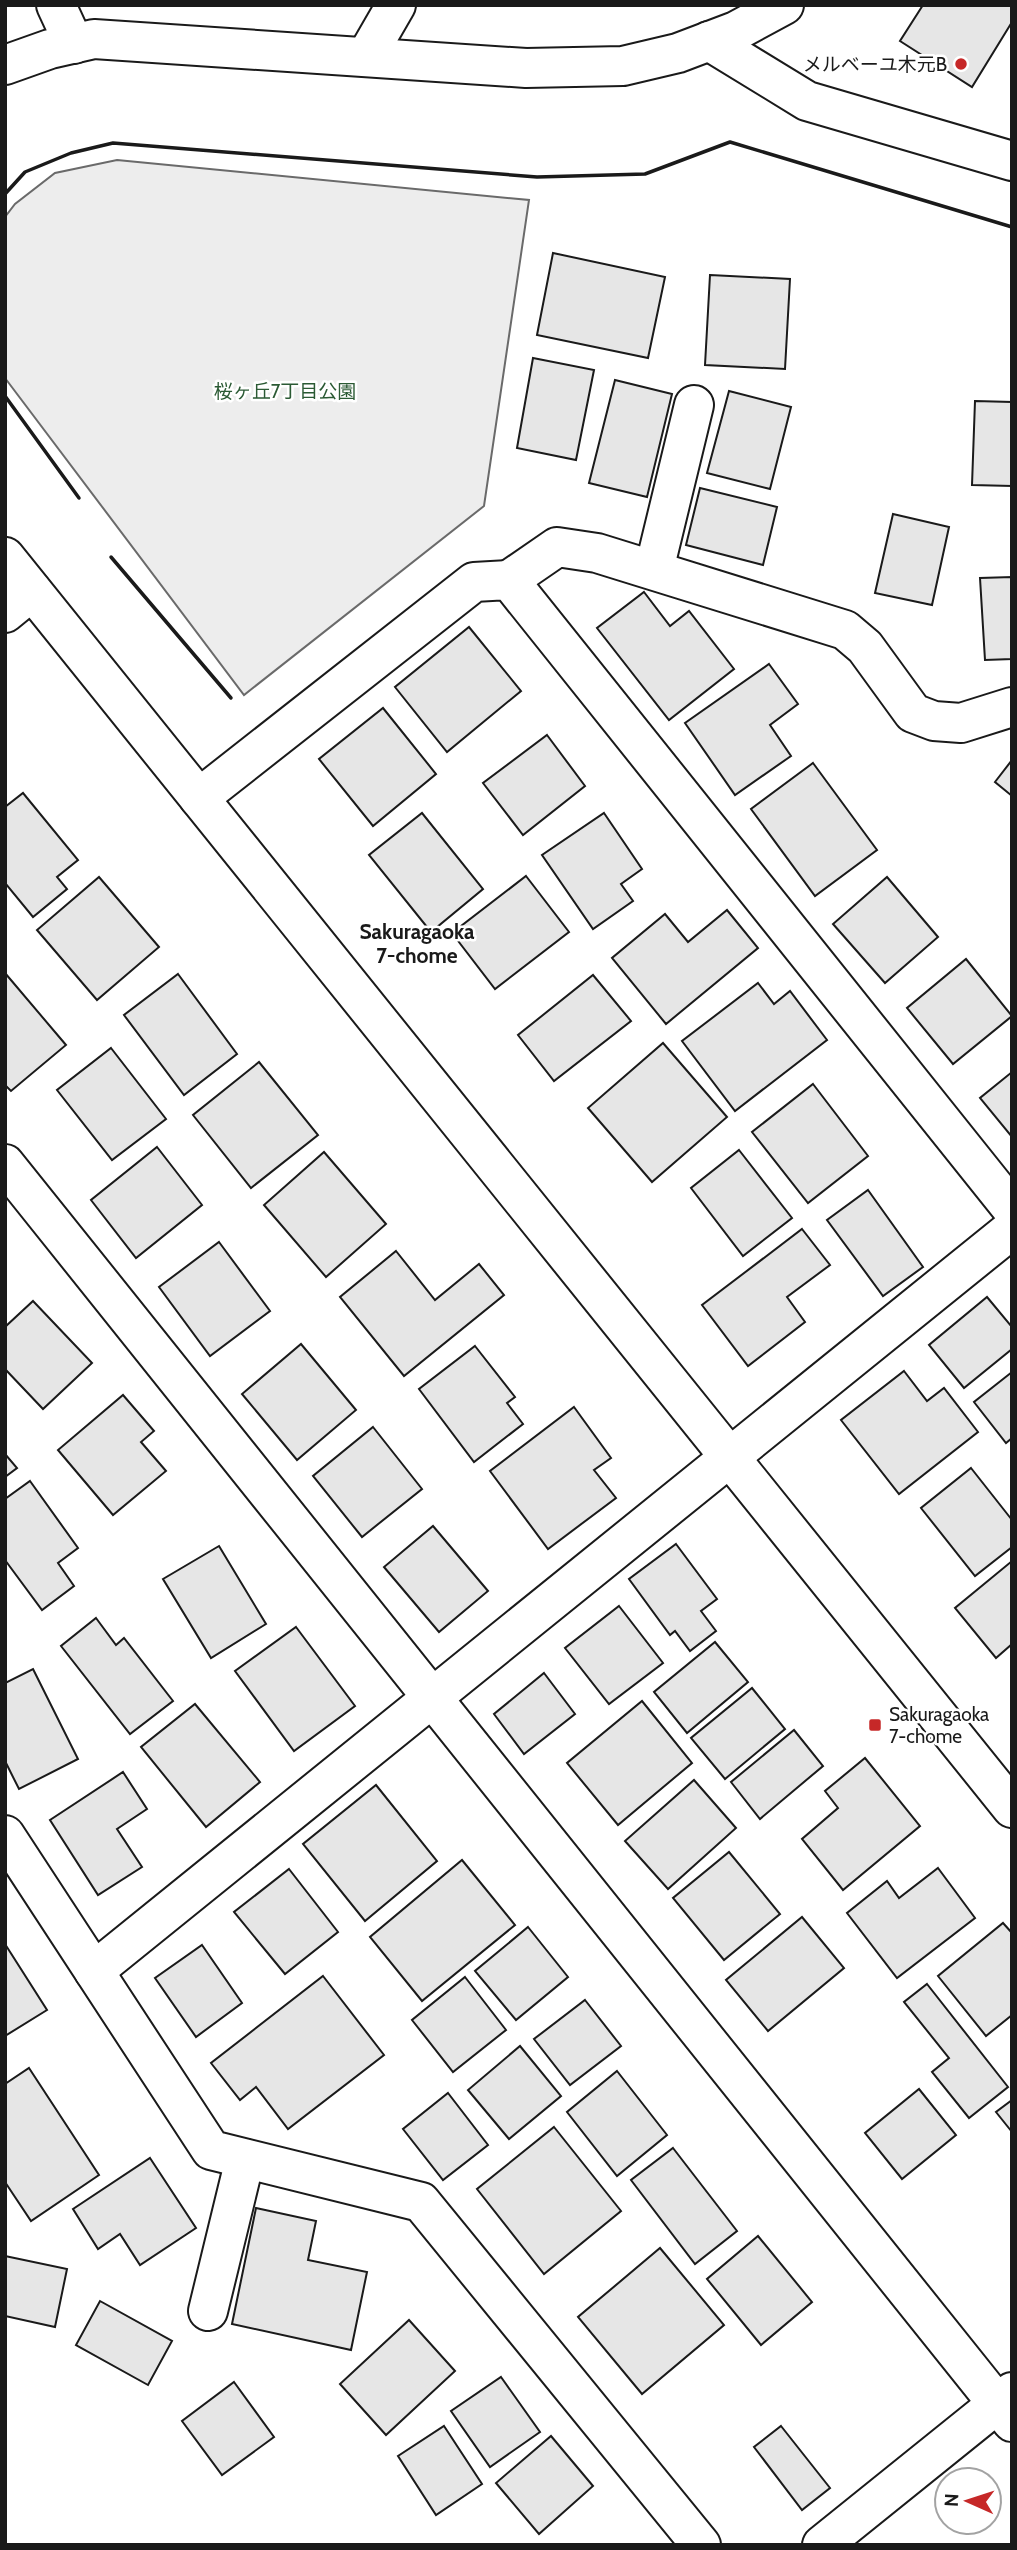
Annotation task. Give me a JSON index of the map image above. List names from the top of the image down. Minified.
{"districts":["Sakuragaoka 7-chome"],"parks":["桜ヶ丘7丁目公園"],"places":{"other":["メルベーユ木元B"],"transit":["Sakuragaoka 7-chome"]},"north":"left"}
